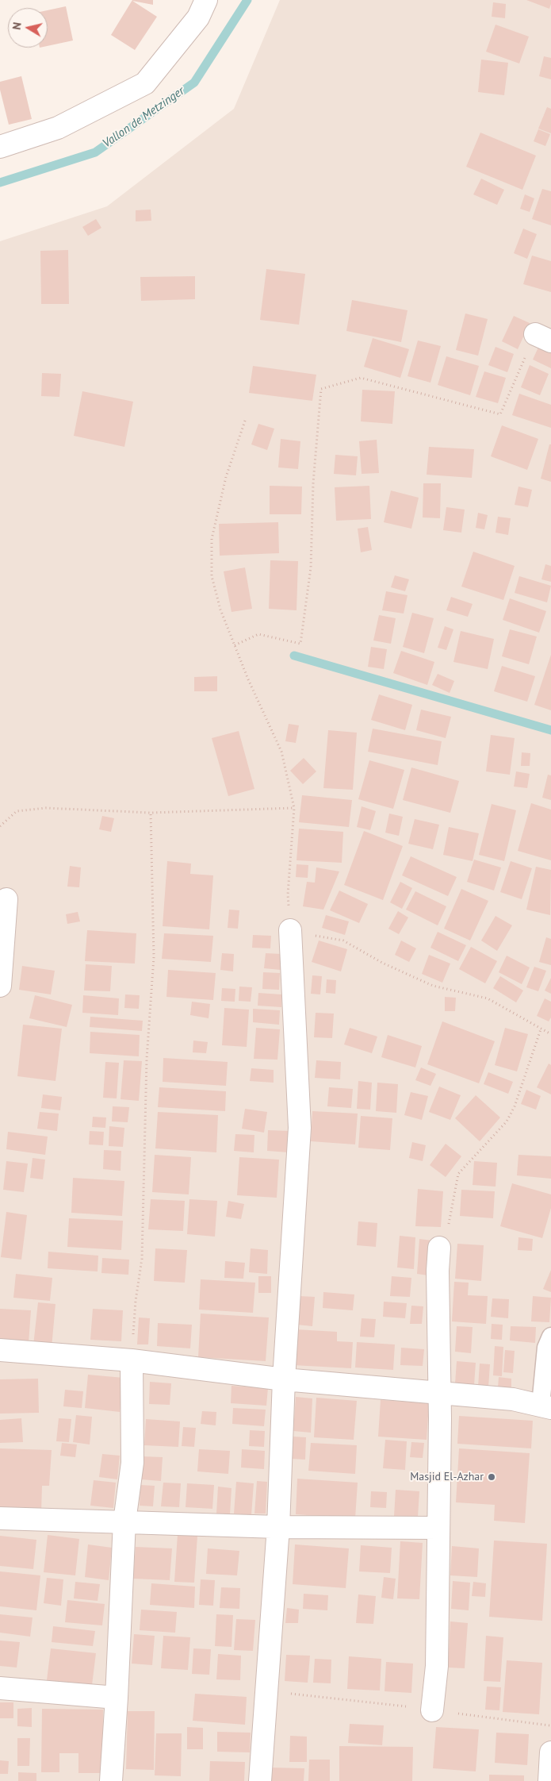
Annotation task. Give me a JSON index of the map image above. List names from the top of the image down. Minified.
{"water":["Vallon de Metzinger"],"places":["Masjid El-Azhar"],"north":"left"}
